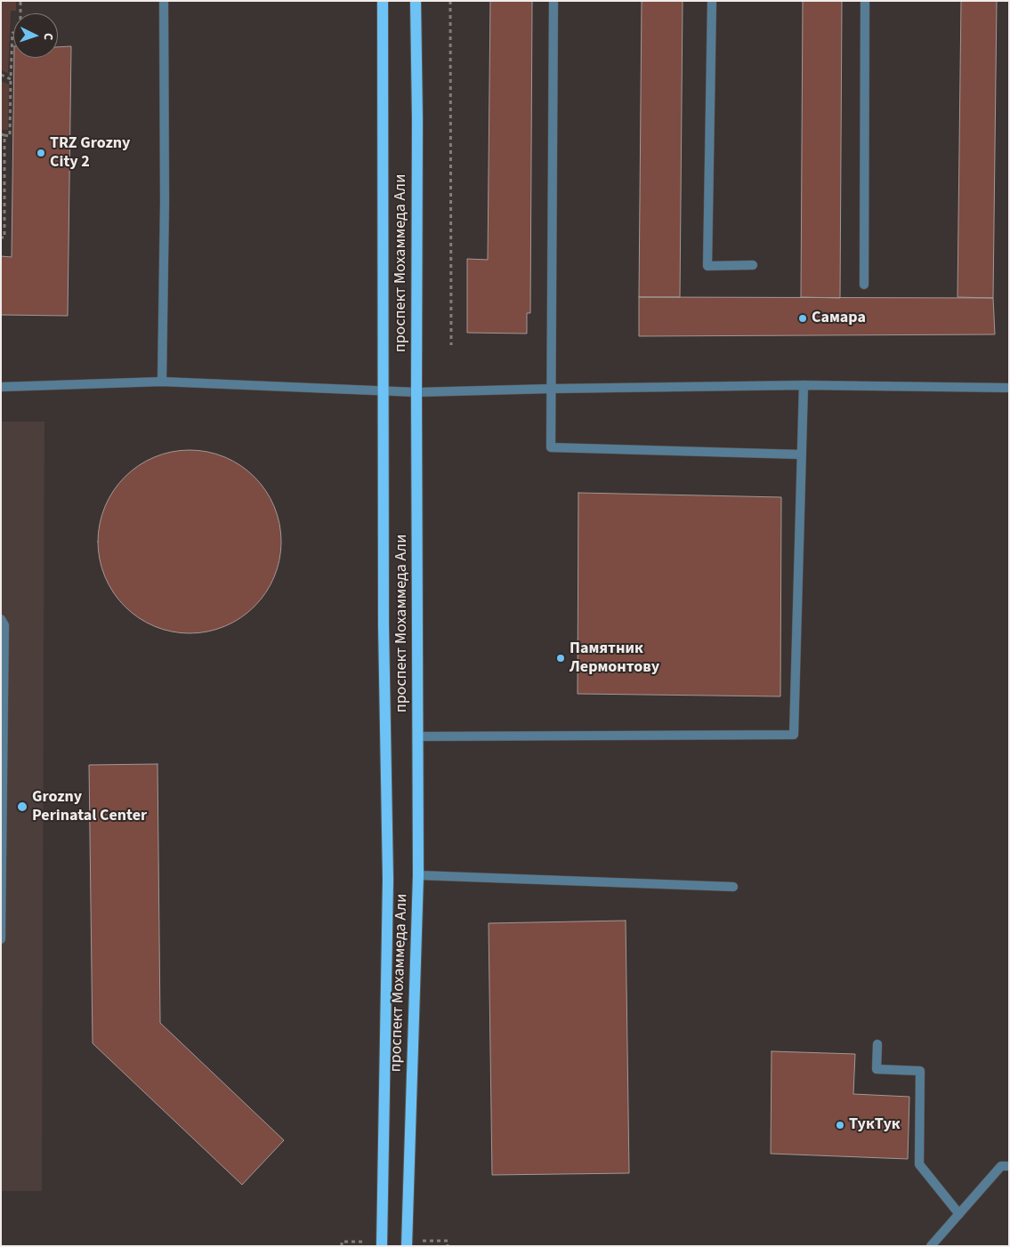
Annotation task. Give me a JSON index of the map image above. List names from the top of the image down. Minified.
{"streets":{"main road":["проспект Мохаммеда Али"]},"places":["TRZ Grozny City 2","Самара","Памятник Лермонтову","Grozny Perinatal Center","ТукТук"],"north":"right"}
